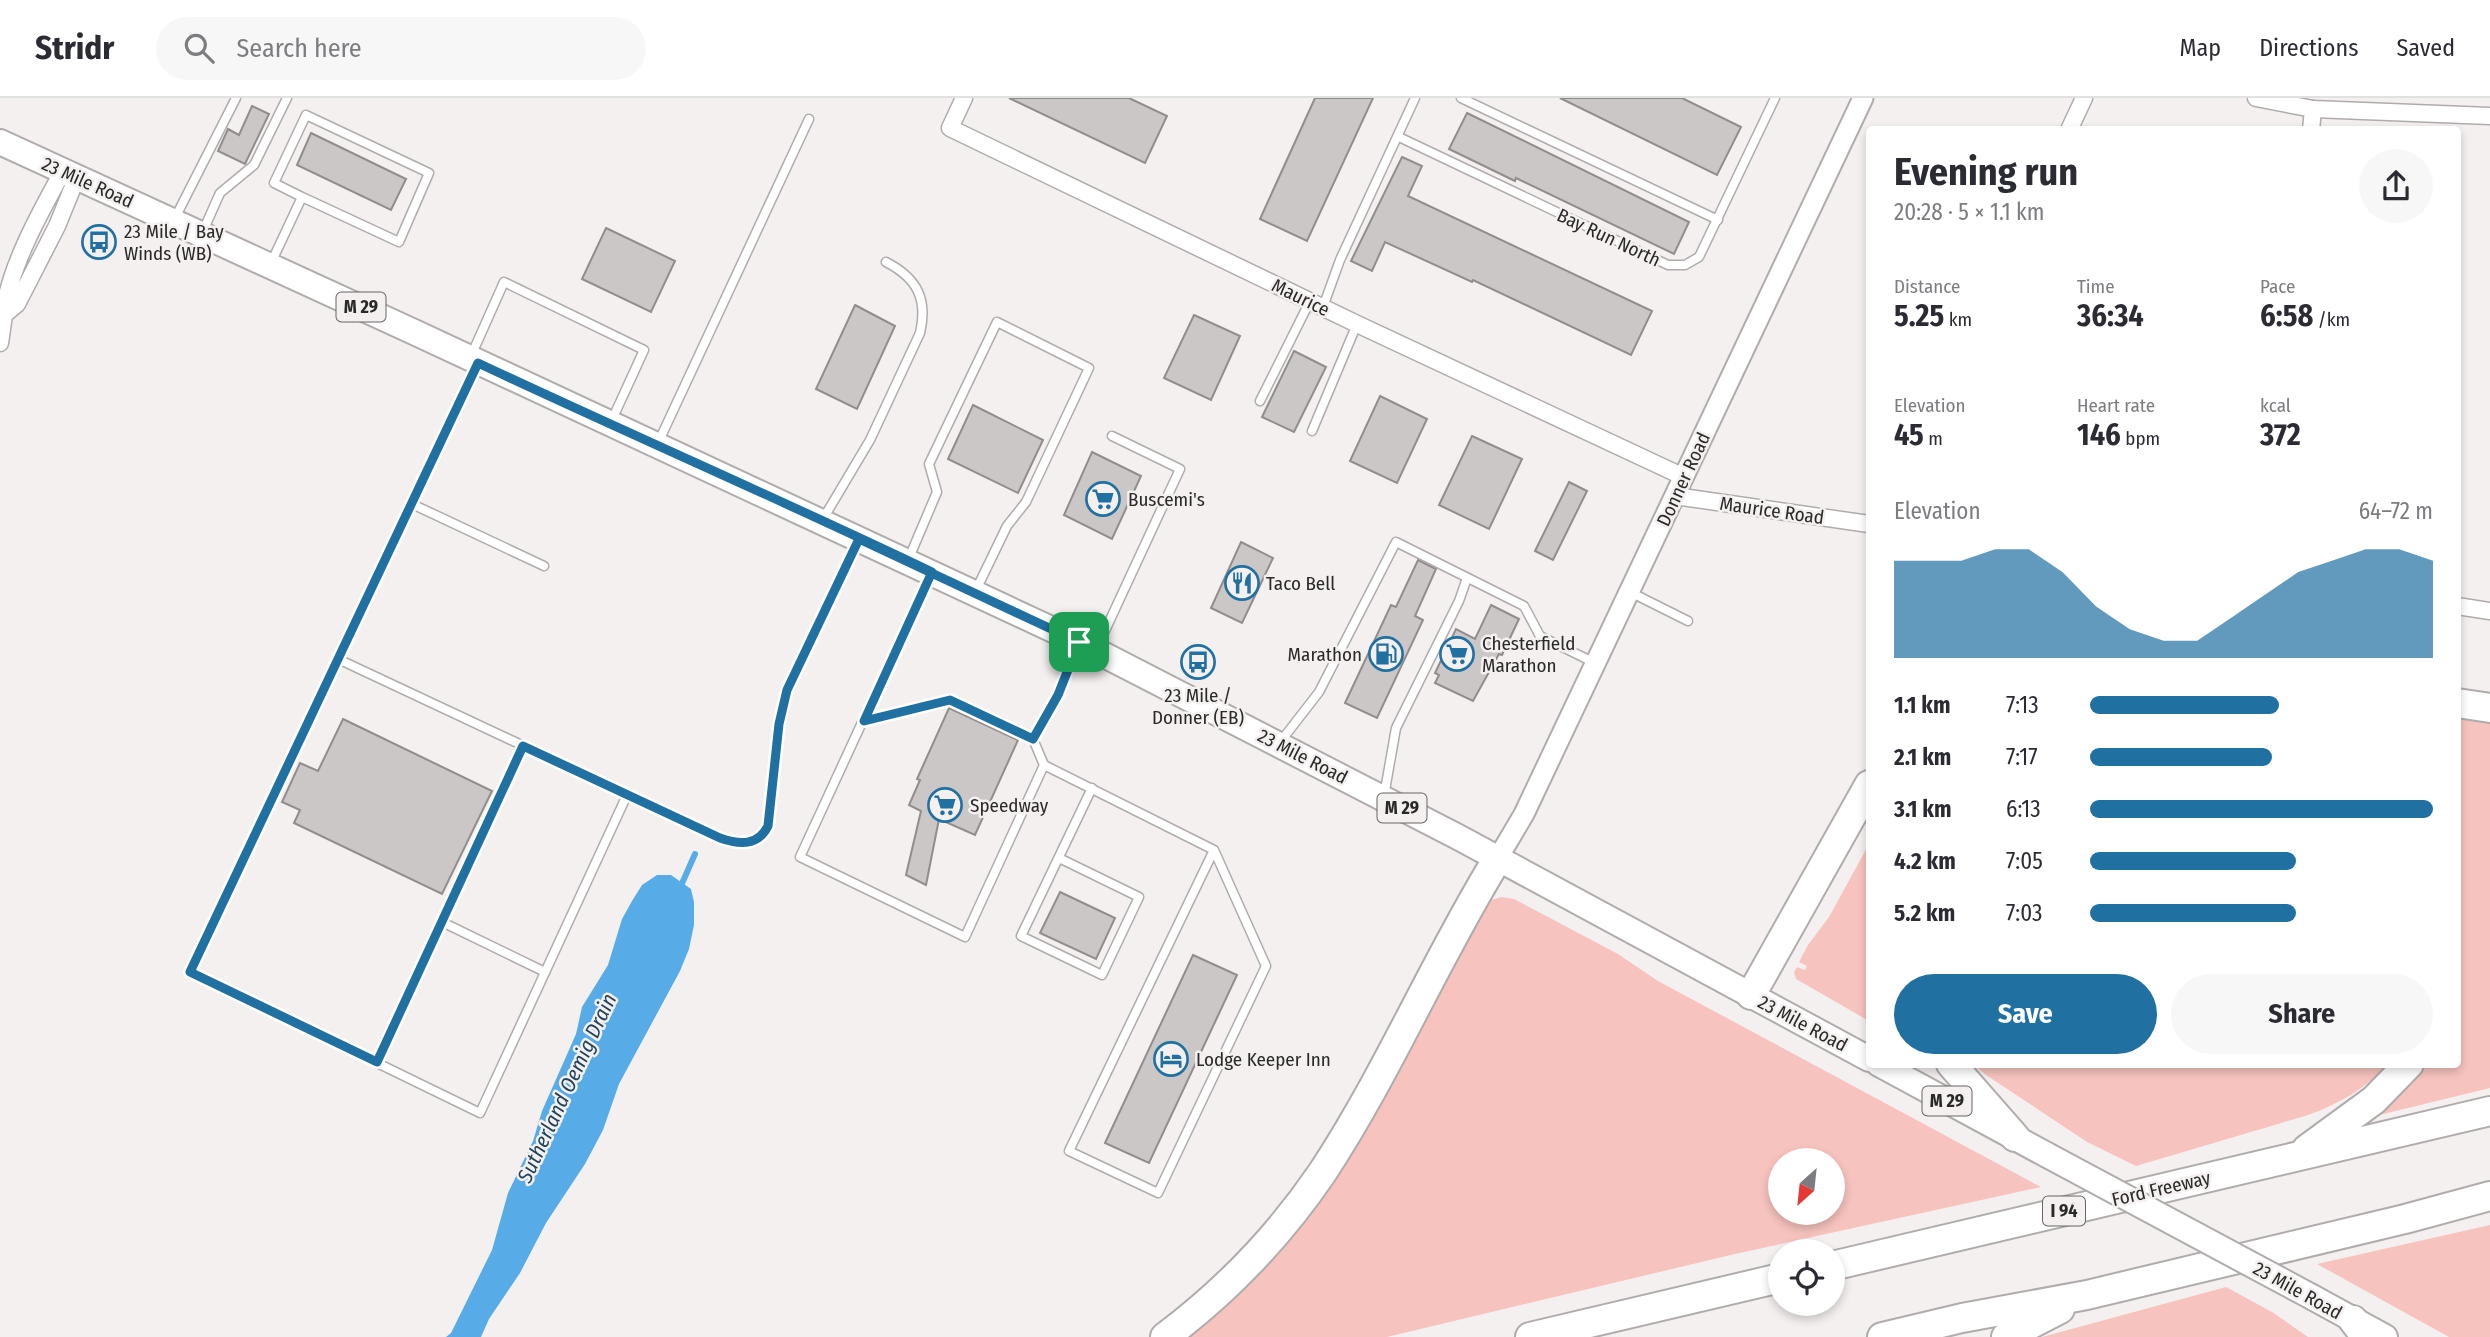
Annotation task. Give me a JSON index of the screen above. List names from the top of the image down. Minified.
{"streets":{"highway":["Ford Freeway","I 94"],"main road":["23 Mile Road","M 29"],"street":["Maurice","Donner Road","Maurice Road"],"lane":["Bay Run North"]},"crossings":[["23 Mile Road","Donner Road"],["Maurice","Donner Road"],["Donner Road","Maurice Road"]],"water":["Sutherland Oemig Drain"],"places":{"bus stop":["23 Mile / Bay Winds (WB)","23 Mile / Donner (EB)"],"supermarket":["Buscemi's","Chesterfield Marathon","Speedway"],"restaurant":["Taco Bell"],"fuel station":["Marathon"],"hotel":["Lodge Keeper Inn"]},"north":"bottom left","page":{"header":"Stridr","search":"Search here","nav":["Map","Directions","Saved"],"heading":["Evening run","20:28 · 5 × 1.1 km"],"stats":[["Distance","5.25 km"],["Time","36:34"],["Pace","6:58 /km"],["Elevation","45 m"],["Heart rate","146 bpm"],["kcal","372"]],"chart":["Elevation","64–72 m"],"list":[{"name":"1.1 km","note":"7:13"},{"name":"2.1 km","note":"7:17"},{"name":"3.1 km","note":"6:13"},{"name":"4.2 km","note":"7:05"},{"name":"5.2 km","note":"7:03"}],"buttons":["Save","Share"]}}
